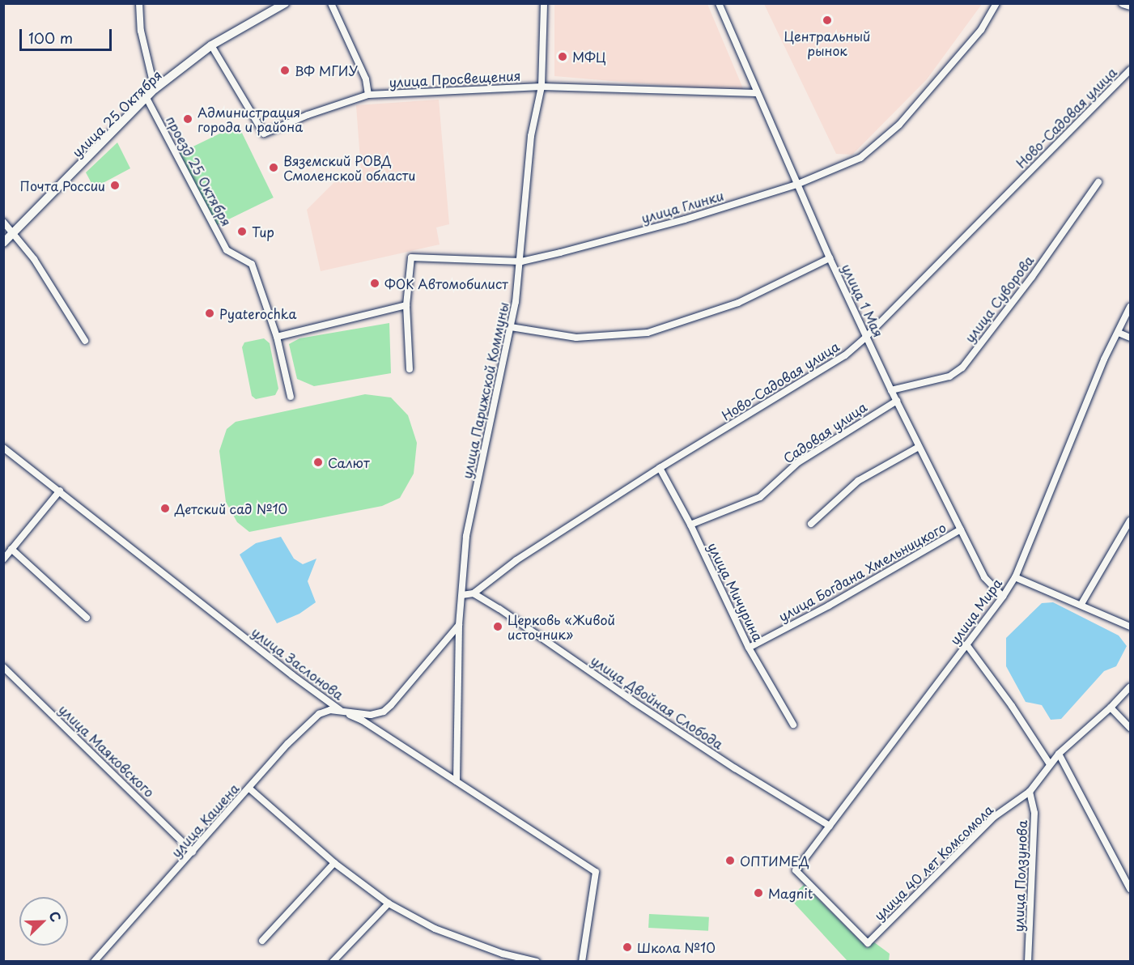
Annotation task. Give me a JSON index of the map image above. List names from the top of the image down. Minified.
{"streets":{"main road":["улица 25 Октября"],"street":["улица Просвещения","Ново-Садовая улица","проезд 25 Октября","улица Глинки","улица Суворова","улица 1 Мая","улица Парижской Коммуны","Садовая улица","улица Богдана Хмельницкого","улица Мичурина","улица Мира","улица Заслонова","улица Двойная Слобода","улица Маяковского","улица Кашена","улица 40 лет Комсомола","улица Ползунова"]},"crossings":[["улица Просвещения","улица 25 Октября"],["улица Просвещения","улица 1 Мая"],["улица Просвещения","улица Парижской Коммуны"],["улица 25 Октября","проезд 25 Октября"],["Ново-Садовая улица","улица 1 Мая"],["Ново-Садовая улица","улица Парижской Коммуны"],["Ново-Садовая улица","улица Мичурина"],["Ново-Садовая улица","улица Двойная Слобода"],["улица Глинки","улица 1 Мая"],["улица Глинки","улица Парижской Коммуны"],["улица Суворова","улица 1 Мая"],["улица 1 Мая","Садовая улица"],["улица 1 Мая","улица Богдана Хмельницкого"],["улица 1 Мая","улица Мира"],["улица Парижской Коммуны","улица Заслонова"],["Садовая улица","улица Мичурина"],["улица Богдана Хмельницкого","улица Мичурина"],["улица Мира","улица Двойная Слобода"],["улица Мира","улица 40 лет Комсомола"],["улица Заслонова","улица Кашена"],["улица Маяковского","улица Кашена"],["улица 40 лет Комсомола","улица Ползунова"]],"places":["Центральный рынок","МФЦ","ВФ МГИУ","Администрация города и района","Вяземский РОВД Смоленской области","Почта России","Тир","ФОК Автомобилист","Pyaterochka","Салют","Детский сад №10","Церковь «Живой источник»","ОПТИМЕД","Magnit","Школа №10"],"scale_bar":"100 m","north":"top right"}
